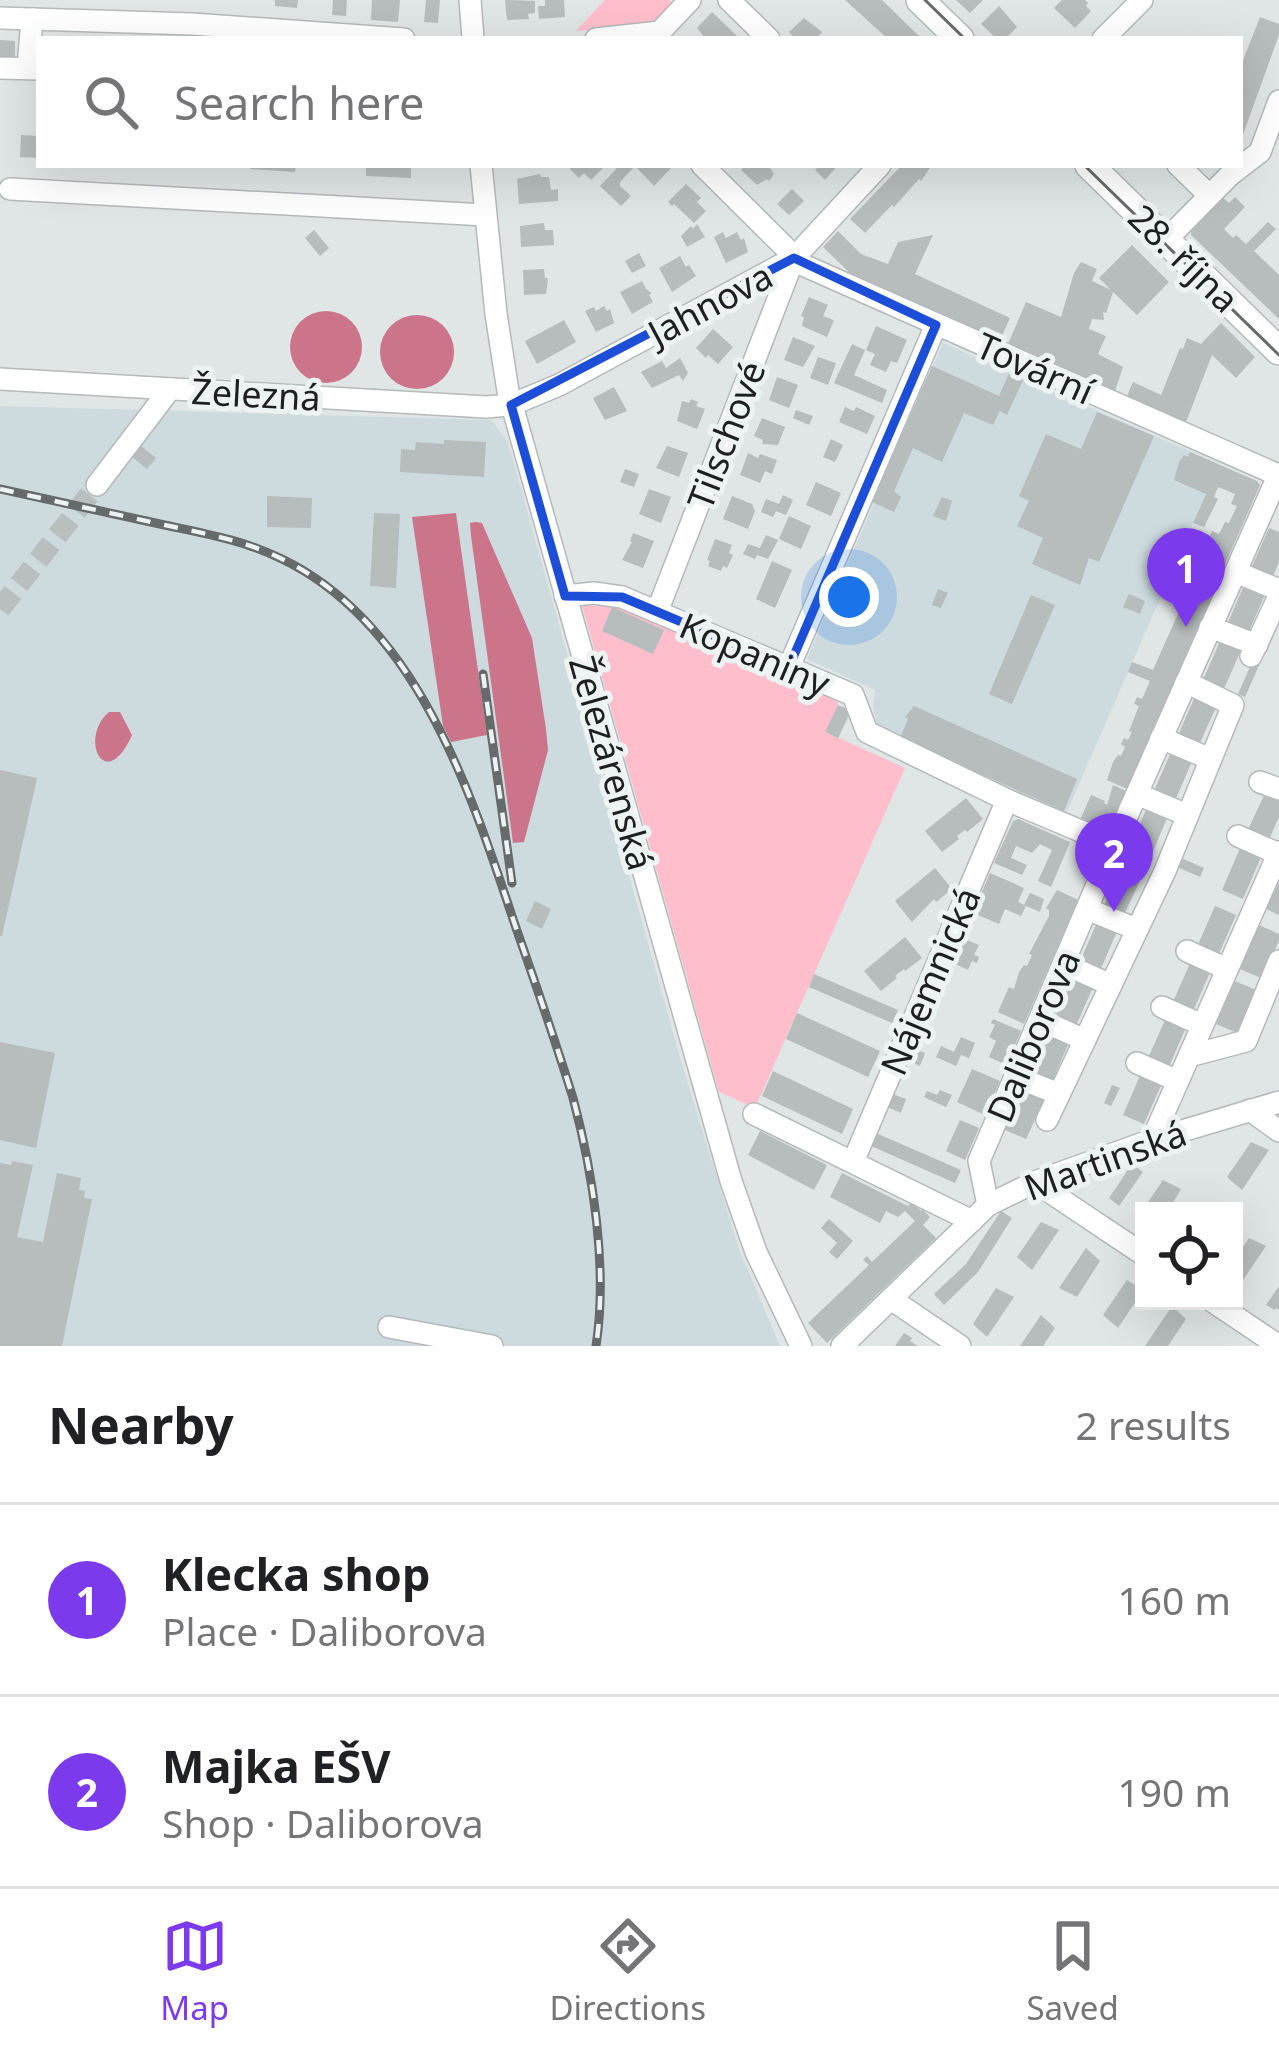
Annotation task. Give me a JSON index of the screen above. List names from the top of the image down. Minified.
{"streets":{"main road":["28. října"],"street":["Jahnova","Tovární","Železná","Tilschové","Kopaniny","Železárenská","Nájemnická","Daliborova","Martinská"]},"crossings":[["Jahnova","Tovární"],["Jahnova","Železná"],["Jahnova","Tilschové"],["Jahnova","Železárenská"],["Tovární","Tilschové"],["Tovární","Daliborova"],["Železná","Železárenská"],["Tilschové","Kopaniny"],["Kopaniny","Železárenská"],["Kopaniny","Nájemnická"],["Kopaniny","Daliborova"],["Daliborova","Martinská"]],"page":{"search":"Search here","pins":["1","2"],"heading":["Nearby","2 results"],"list":[{"mark":"1","name":"Klecka shop","note":"Place · Daliborova","value":"160 m"},{"mark":"2","name":"Majka EŠV","note":"Shop · Daliborova","value":"190 m"}],"nav":["Map","Directions","Saved"]}}
